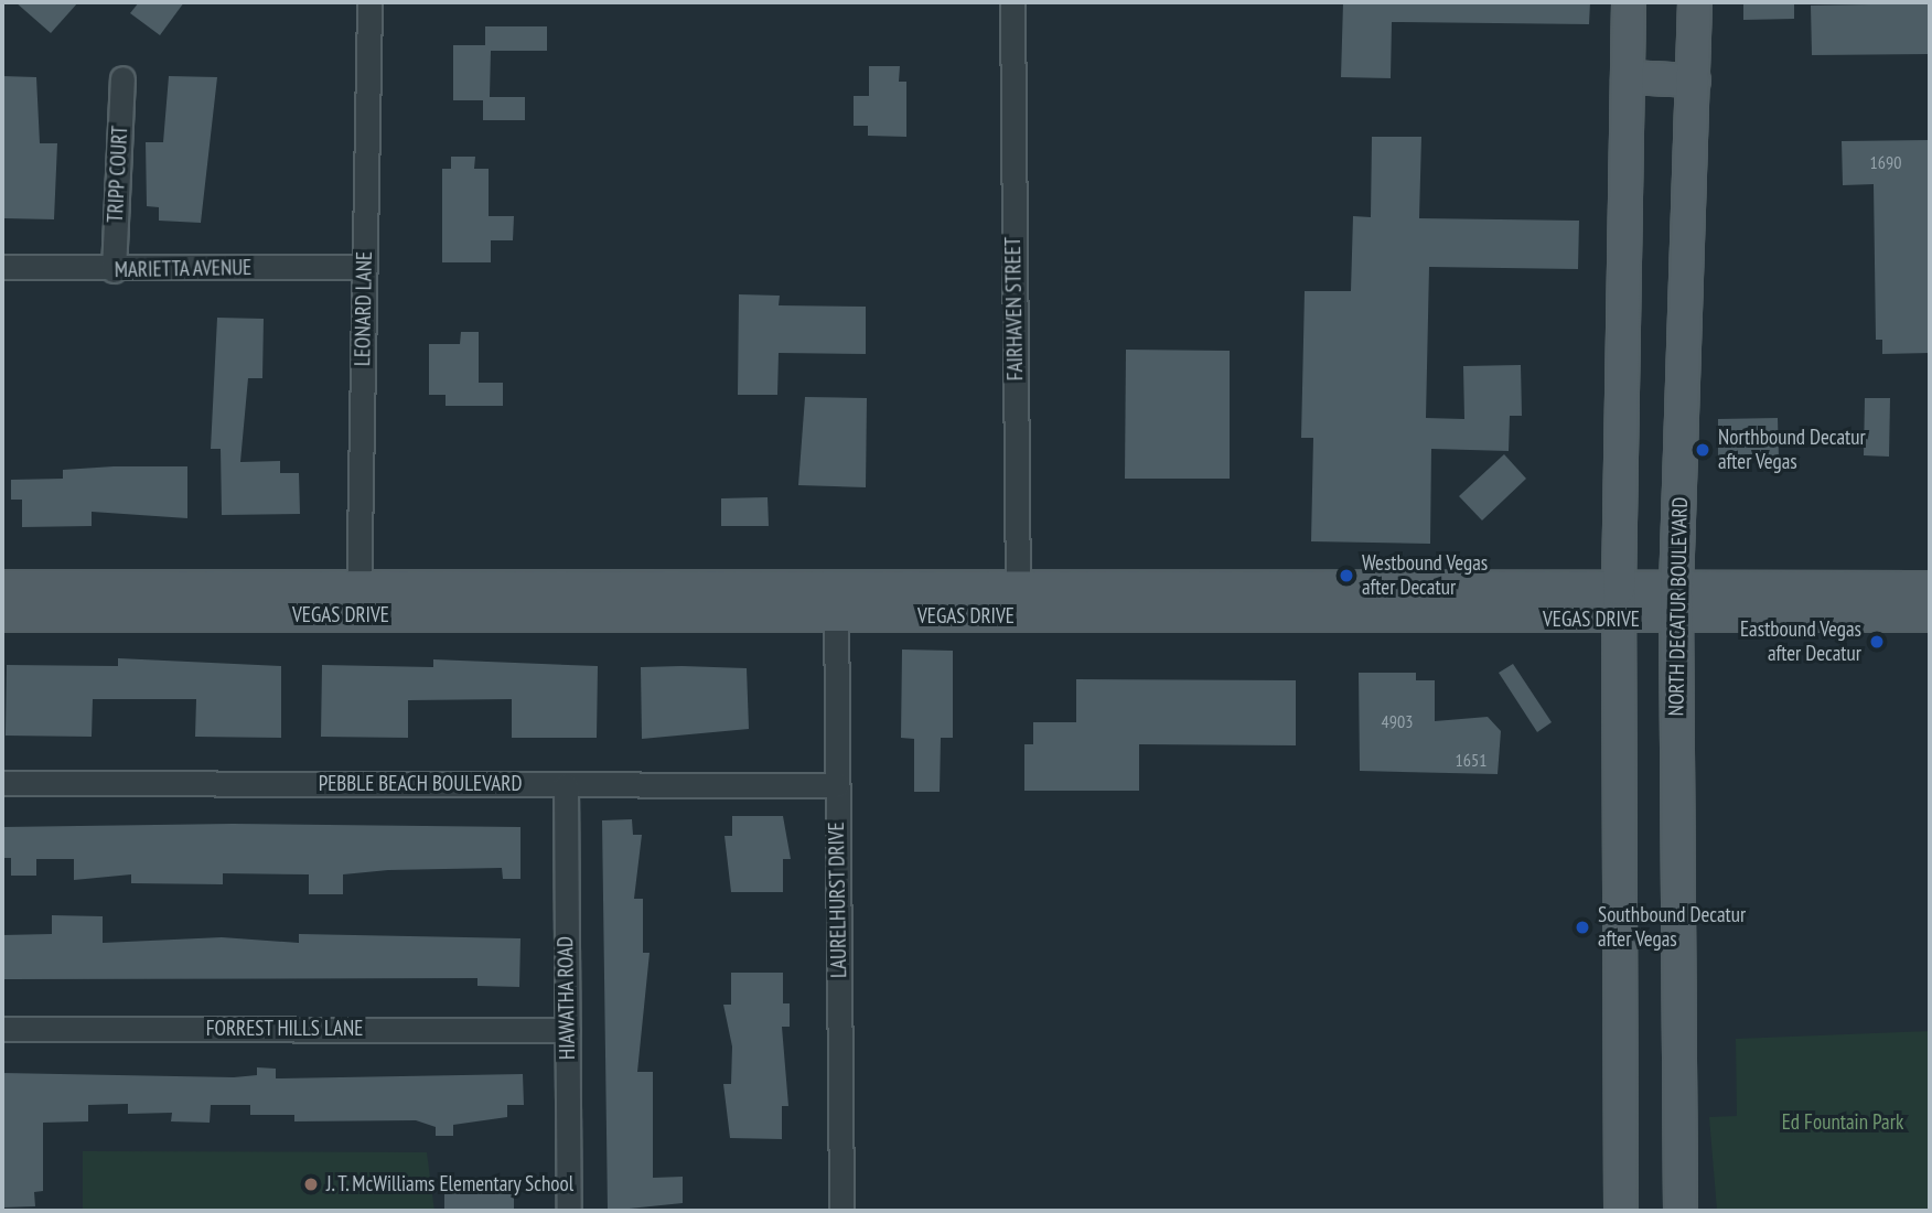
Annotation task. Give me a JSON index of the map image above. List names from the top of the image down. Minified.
{"streets":{"main road":["NORTH DECATUR BOULEVARD","VEGAS DRIVE"],"street":["TRIPP COURT","MARIETTA AVENUE","LEONARD LANE","FAIRHAVEN STREET","PEBBLE BEACH BOULEVARD","LAURELHURST DRIVE","HIAWATHA ROAD","FORREST HILLS LANE"]},"crossings":[["TRIPP COURT","MARIETTA AVENUE"],["MARIETTA AVENUE","LEONARD LANE"],["LEONARD LANE","VEGAS DRIVE"],["FAIRHAVEN STREET","VEGAS DRIVE"],["NORTH DECATUR BOULEVARD","VEGAS DRIVE"],["VEGAS DRIVE","LAURELHURST DRIVE"],["PEBBLE BEACH BOULEVARD","LAURELHURST DRIVE"],["PEBBLE BEACH BOULEVARD","HIAWATHA ROAD"],["HIAWATHA ROAD","FORREST HILLS LANE"]],"parks":["Ed Fountain Park"],"places":["Northbound Decatur after Vegas","Westbound Vegas after Decatur","Eastbound Vegas after Decatur","Southbound Decatur after Vegas","J. T. McWilliams Elementary School"],"house_numbers":["1690","4903","1651"]}
